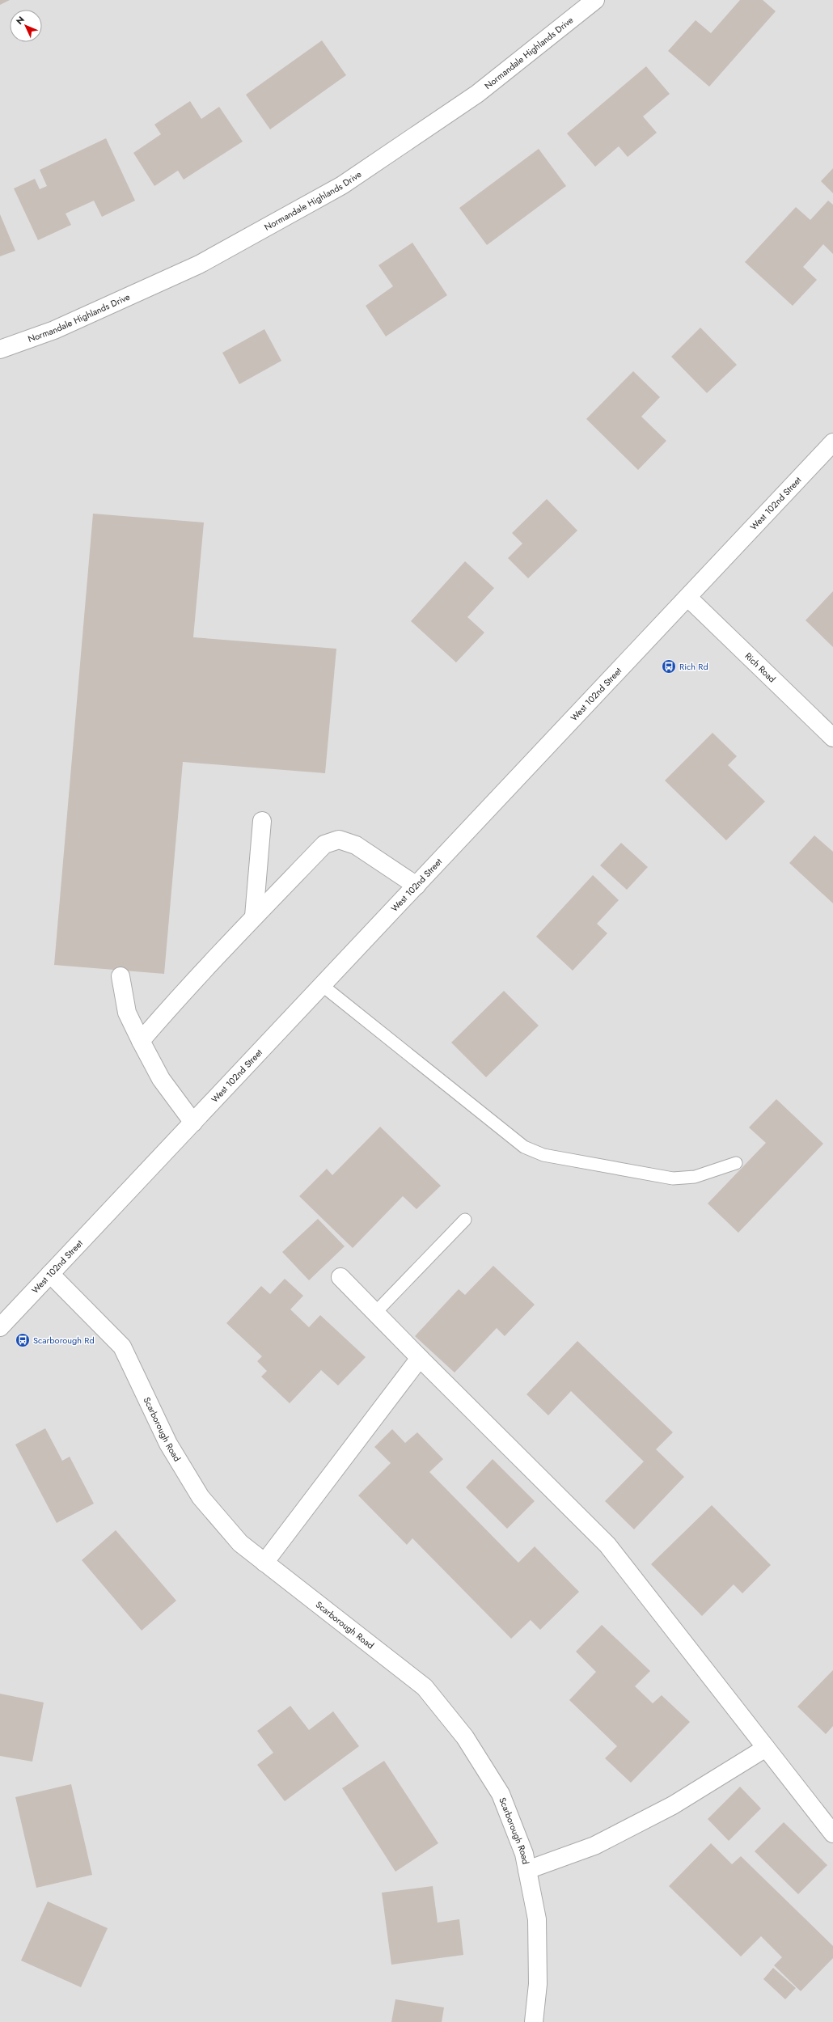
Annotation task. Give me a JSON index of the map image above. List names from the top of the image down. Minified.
{"streets":{"street":["Normandale Highlands Drive","West 102nd Street","Rich Road","Scarborough Road"]},"crossings":[["West 102nd Street","Rich Road"],["West 102nd Street","Scarborough Road"]],"places":{"bus stop":["Rich Rd","Scarborough Rd"]},"north":"top left"}
